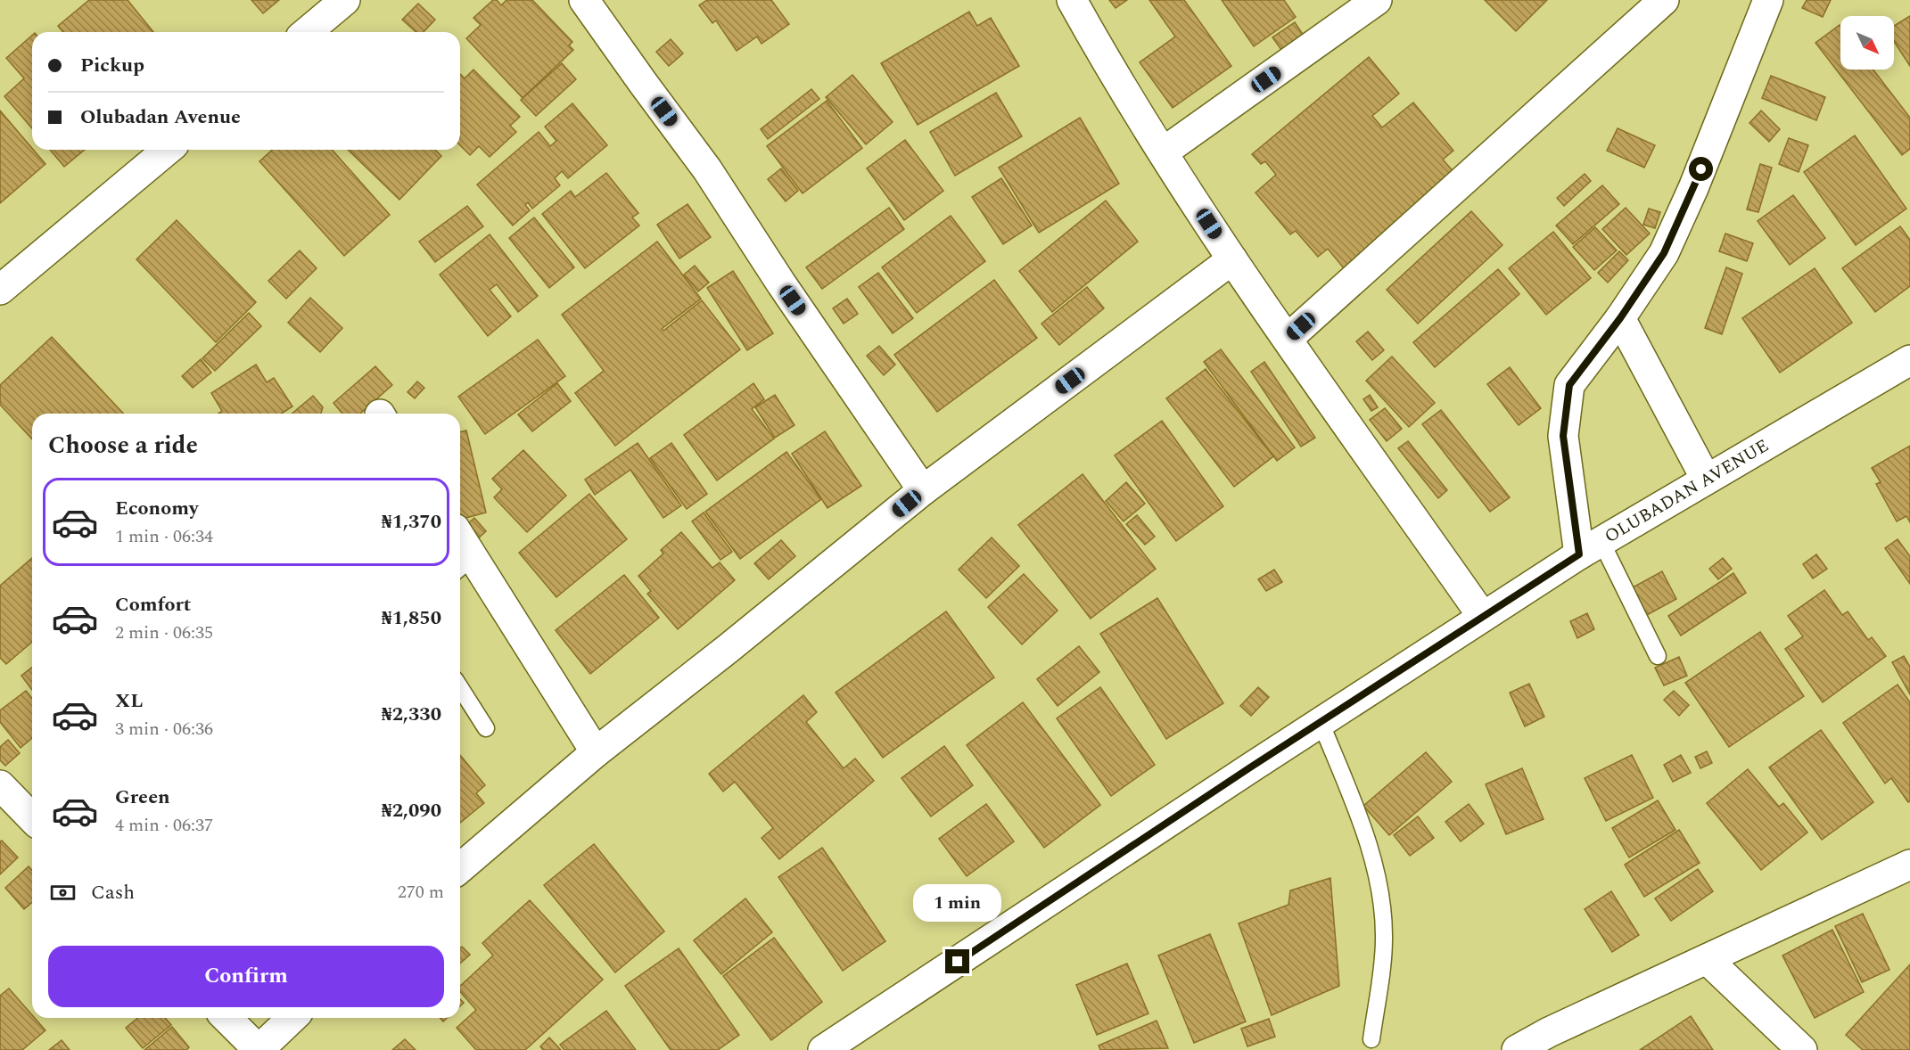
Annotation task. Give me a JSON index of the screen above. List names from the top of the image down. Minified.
{"streets":{"street":["OLUBADAN AVENUE"]},"north":"bottom right","page":{"banner":["Pickup","Olubadan Avenue"],"heading":"Choose a ride","list":[{"name":"Economy","note":"1 min · 06:34","value":"₦1,370"},{"name":"Comfort","note":"2 min · 06:35","value":"₦1,850"},{"name":"XL","note":"3 min · 06:36","value":"₦2,330"},{"name":"Green","note":"4 min · 06:37","value":"₦2,090"}],"pay":["Cash","270 m"],"bubble":"1 min","buttons":"Confirm"}}
